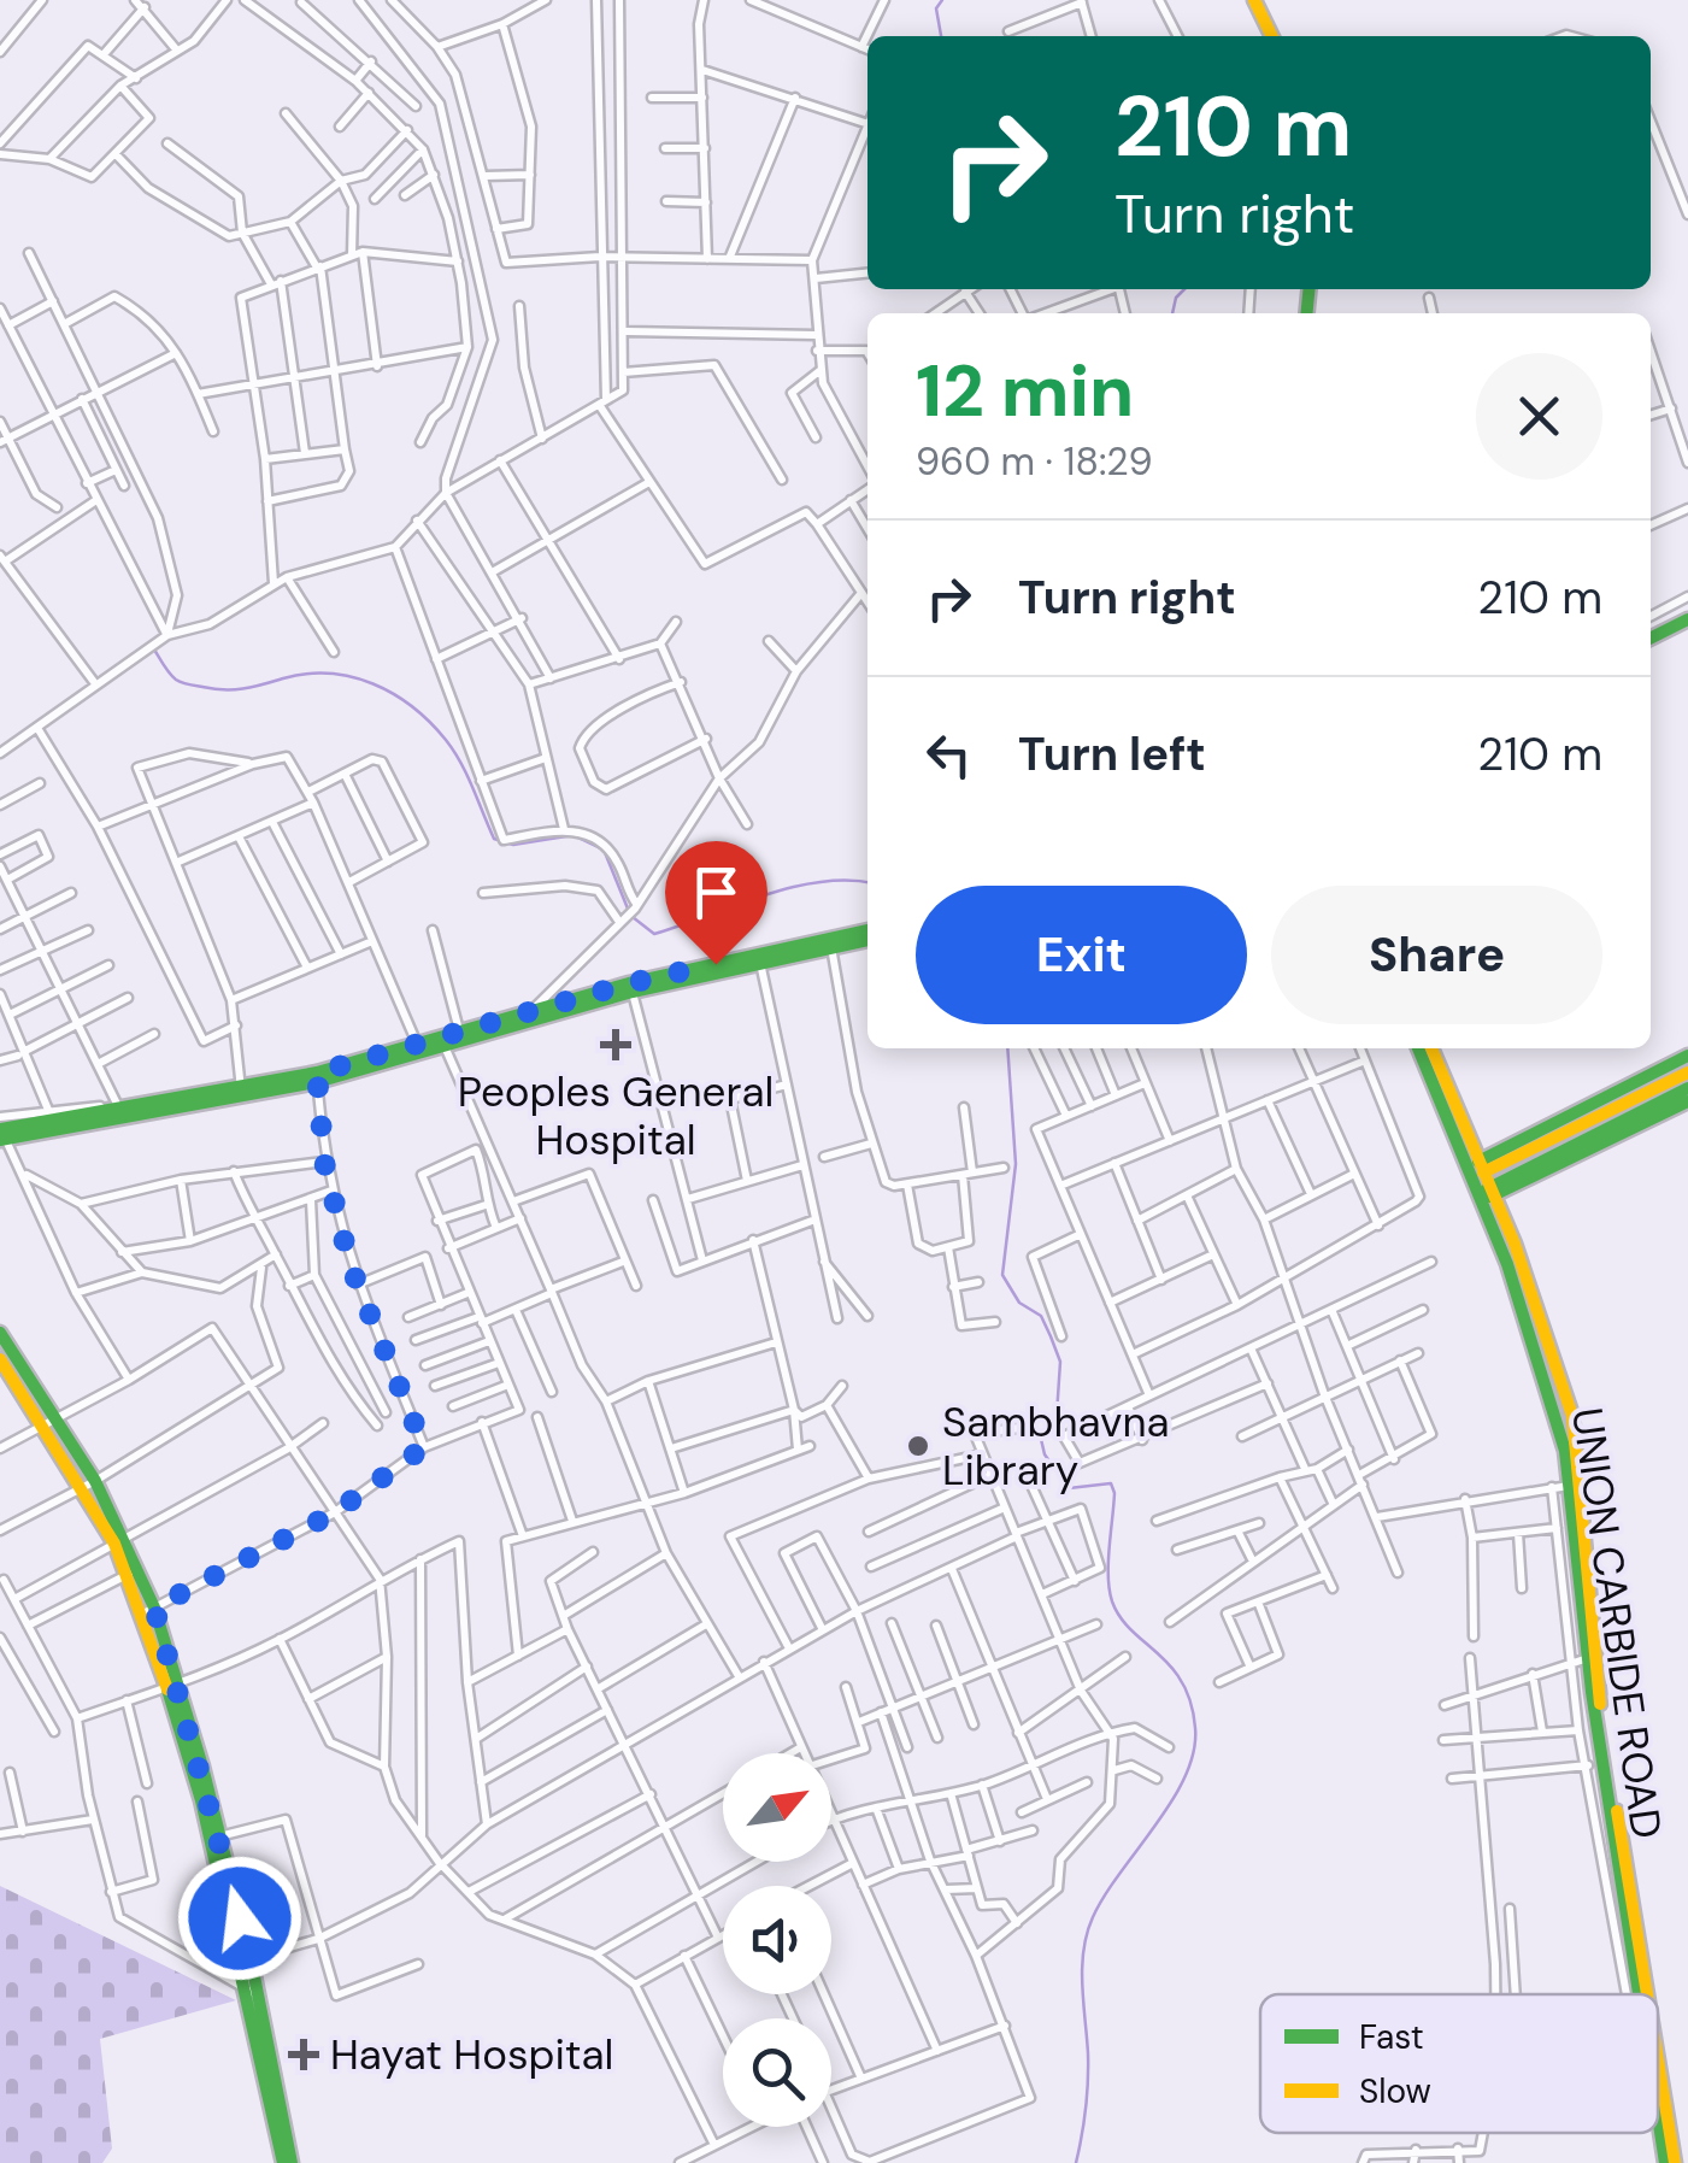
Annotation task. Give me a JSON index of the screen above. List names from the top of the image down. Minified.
{"streets":{"street":["UNION CARBIDE ROAD"]},"places":{"health":["Peoples General Hospital","Hayat Hospital"],"other":["Sambhavna Library"]},"legend":["Fast","Slow"],"north":"top right","page":{"turn":["210 m","Turn right"],"heading":["12 min","960 m · 18:29"],"list":[{"name":"Turn right","value":"210 m"},{"name":"Turn left","value":"210 m"}],"buttons":["Exit","Share"]}}
